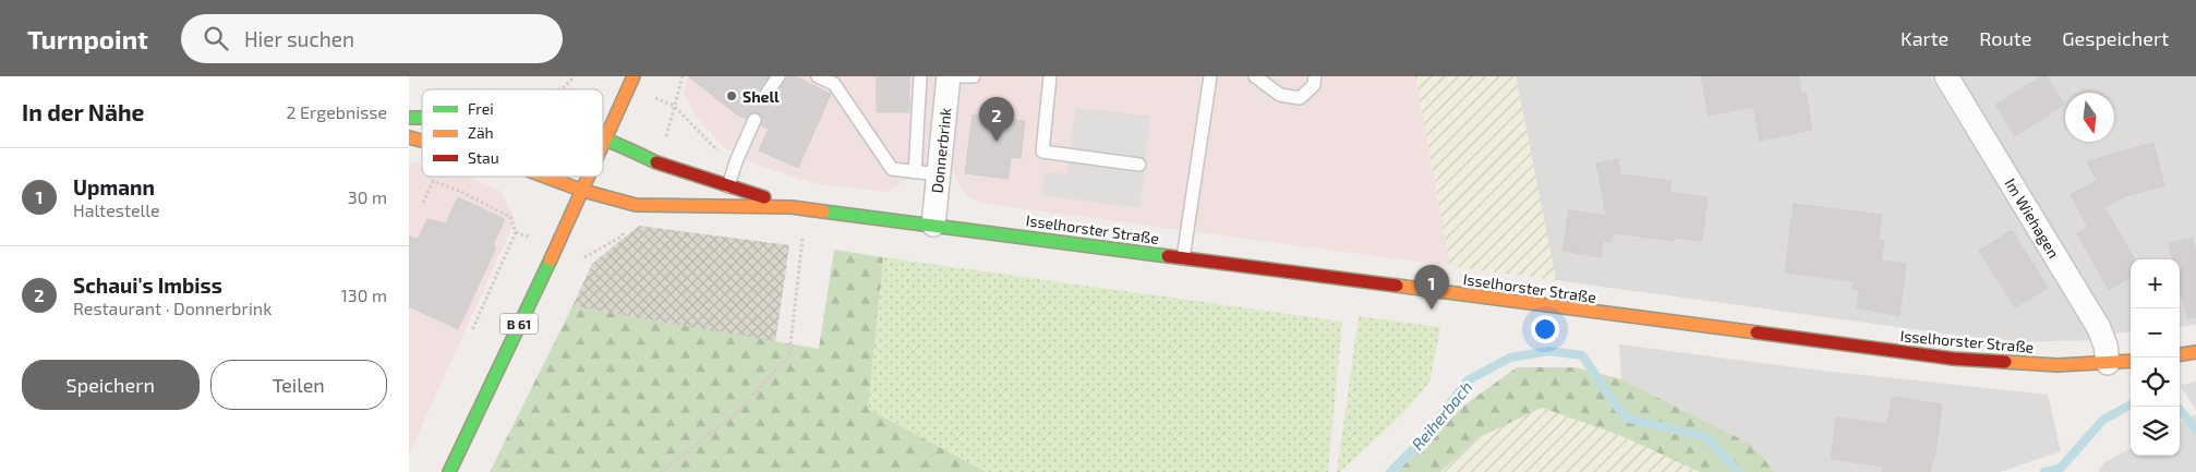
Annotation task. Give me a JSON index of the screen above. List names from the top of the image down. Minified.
{"streets":{"street":["Donnerbrink","Im Wiehagen","Isselhorster Straße","B 61"]},"crossings":[["Donnerbrink","Isselhorster Straße"],["Im Wiehagen","Isselhorster Straße"],["Isselhorster Straße","B 61"]],"water":["Reiherbach"],"places":["Shell"],"legend":["Frei","Zäh","Stau"],"north":"bottom","page":{"header":"Turnpoint","search":"Hier suchen","nav":["Karte","Route","Gespeichert"],"heading":["In der Nähe","2 Ergebnisse"],"pins":["2","1"],"list":[{"mark":"1","name":"Upmann","note":"Haltestelle","value":"30 m"},{"mark":"2","name":"Schaui's Imbiss","note":"Restaurant · Donnerbrink","value":"130 m"}],"map_buttons":["+","−"],"buttons":["Speichern","Teilen"]}}
